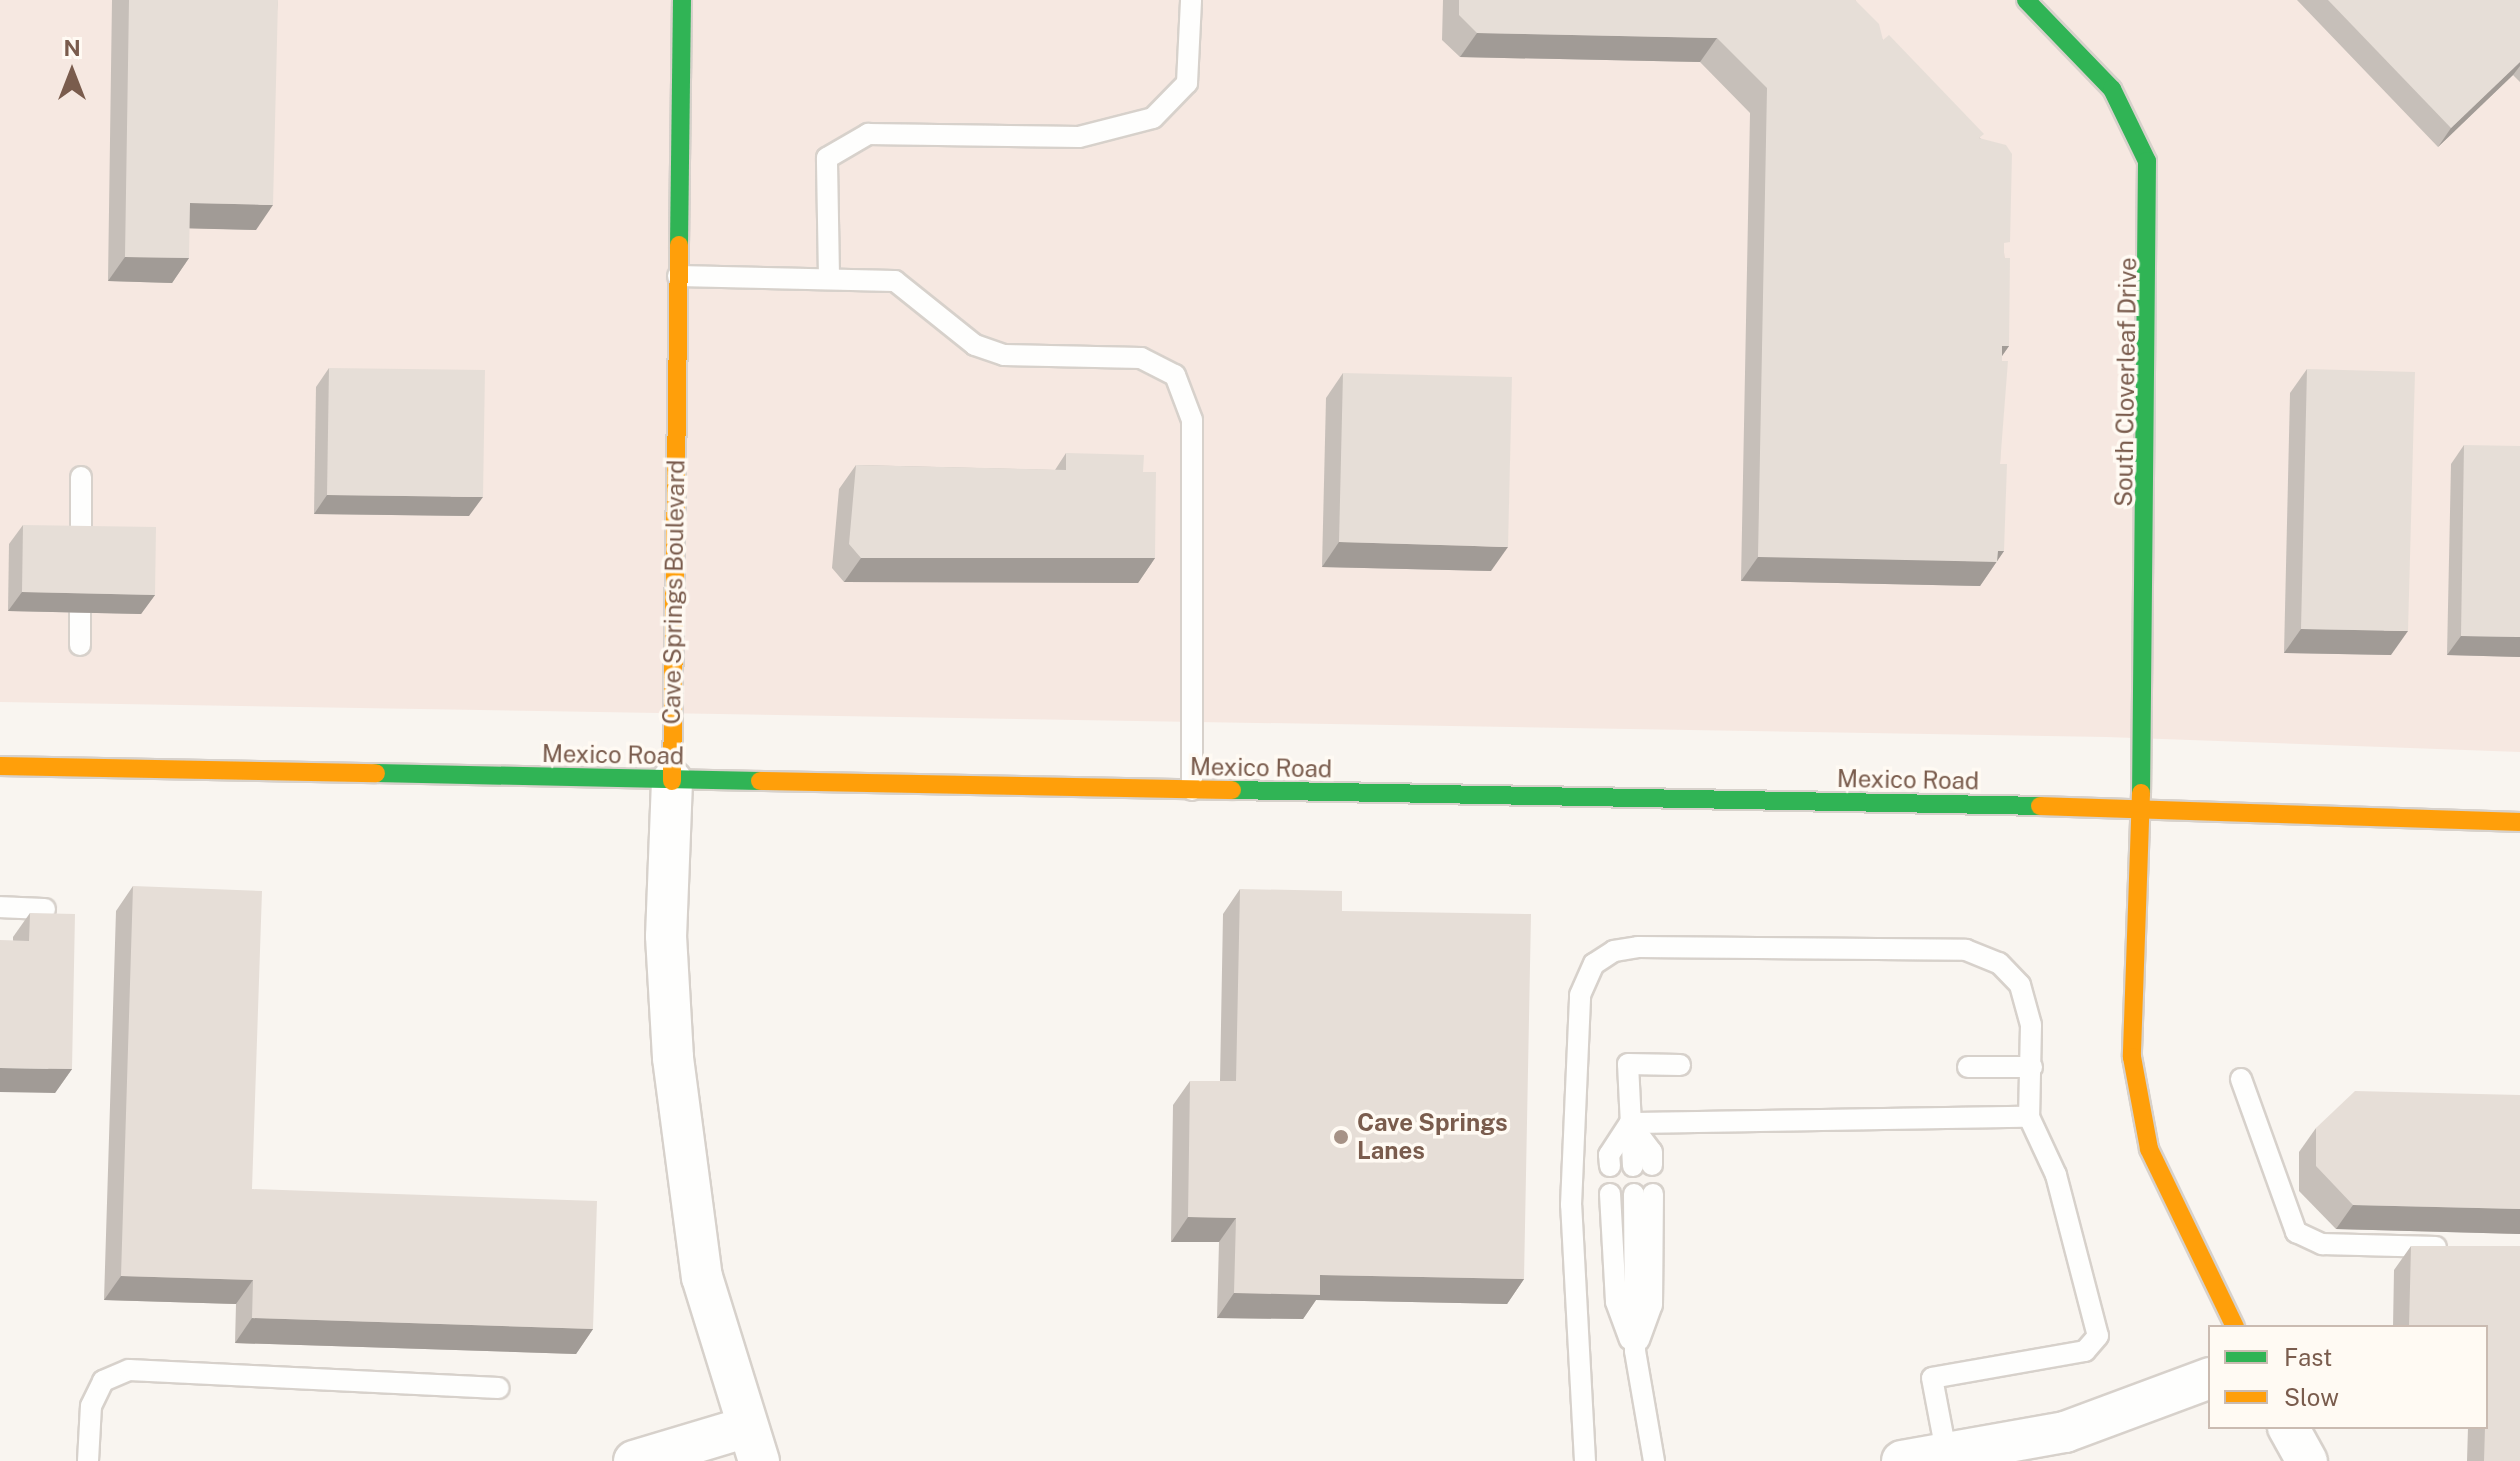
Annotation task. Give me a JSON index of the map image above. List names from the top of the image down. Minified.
{"streets":{"main road":["South Cloverleaf Drive","Cave Springs Boulevard","Mexico Road"]},"crossings":[["South Cloverleaf Drive","Mexico Road"],["Cave Springs Boulevard","Mexico Road"]],"places":["Cave Springs Lanes"],"legend":["Fast","Slow"],"north":"top"}
